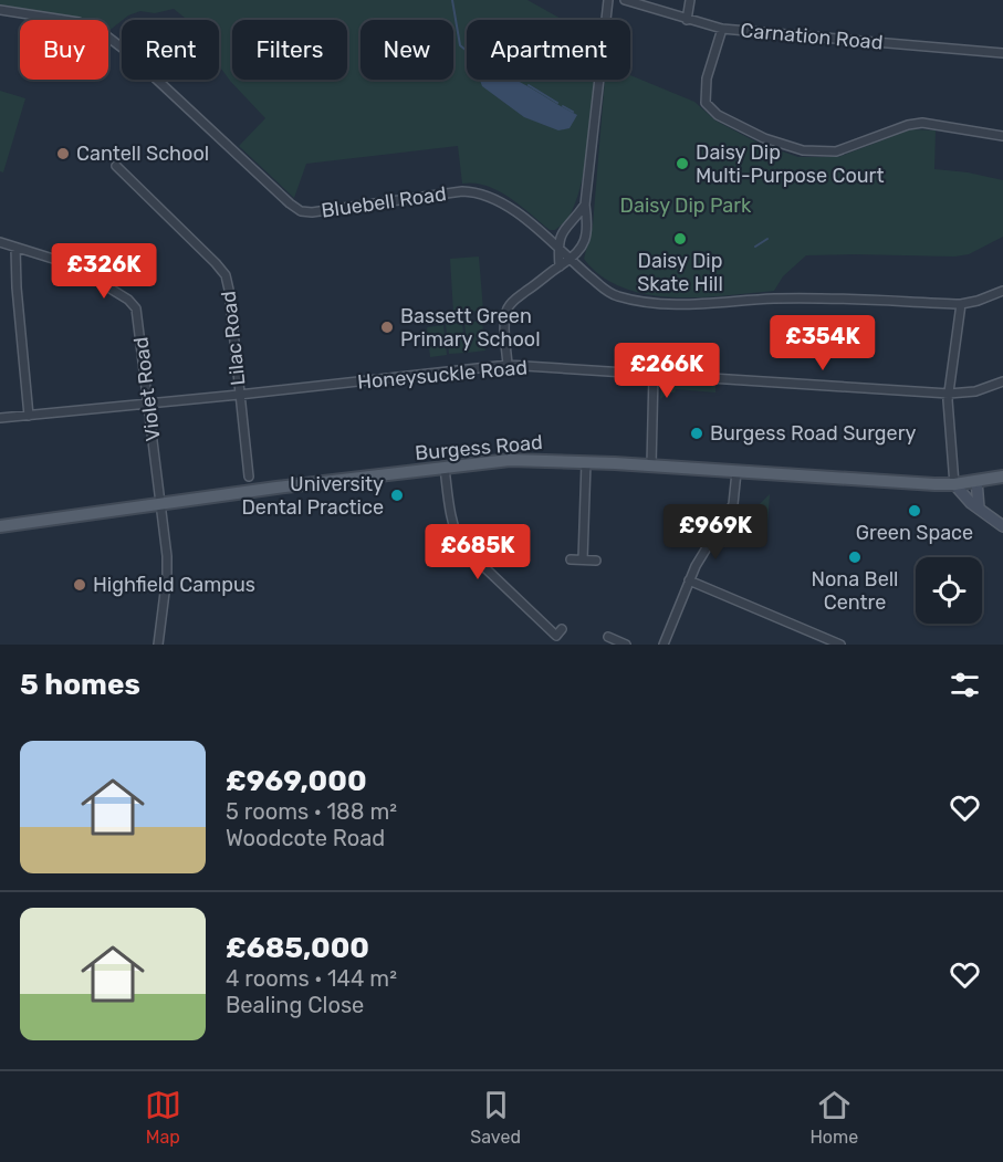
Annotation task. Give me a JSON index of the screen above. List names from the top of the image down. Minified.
{"streets":{"main road":["Burgess Road"],"street":["Carnation Road","Bluebell Road","Lilac Road","Honeysuckle Road","Violet Road"]},"crossings":[["Lilac Road","Honeysuckle Road"],["Honeysuckle Road","Violet Road"],["Violet Road","Burgess Road"]],"parks":["Daisy Dip Park"],"places":["Cantell School","Daisy Dip Multi-Purpose Court","Daisy Dip Skate Hill","Bassett Green Primary School","Burgess Road Surgery","University Dental Practice","Green Space","Nona Bell Centre","Highfield Campus"],"page":{"chip":["Buy","Rent","Filters","New","Apartment"],"price":["£326K","£354K","£266K","£969K","£685K"],"heading":"5 homes","list":[{"name":"£969,000","note":"5 rooms · 188 m² · Woodcote Road"},{"name":"£685,000","note":"4 rooms · 144 m² · Bealing Close"}],"tabs":["Map","Saved","Home"]}}
